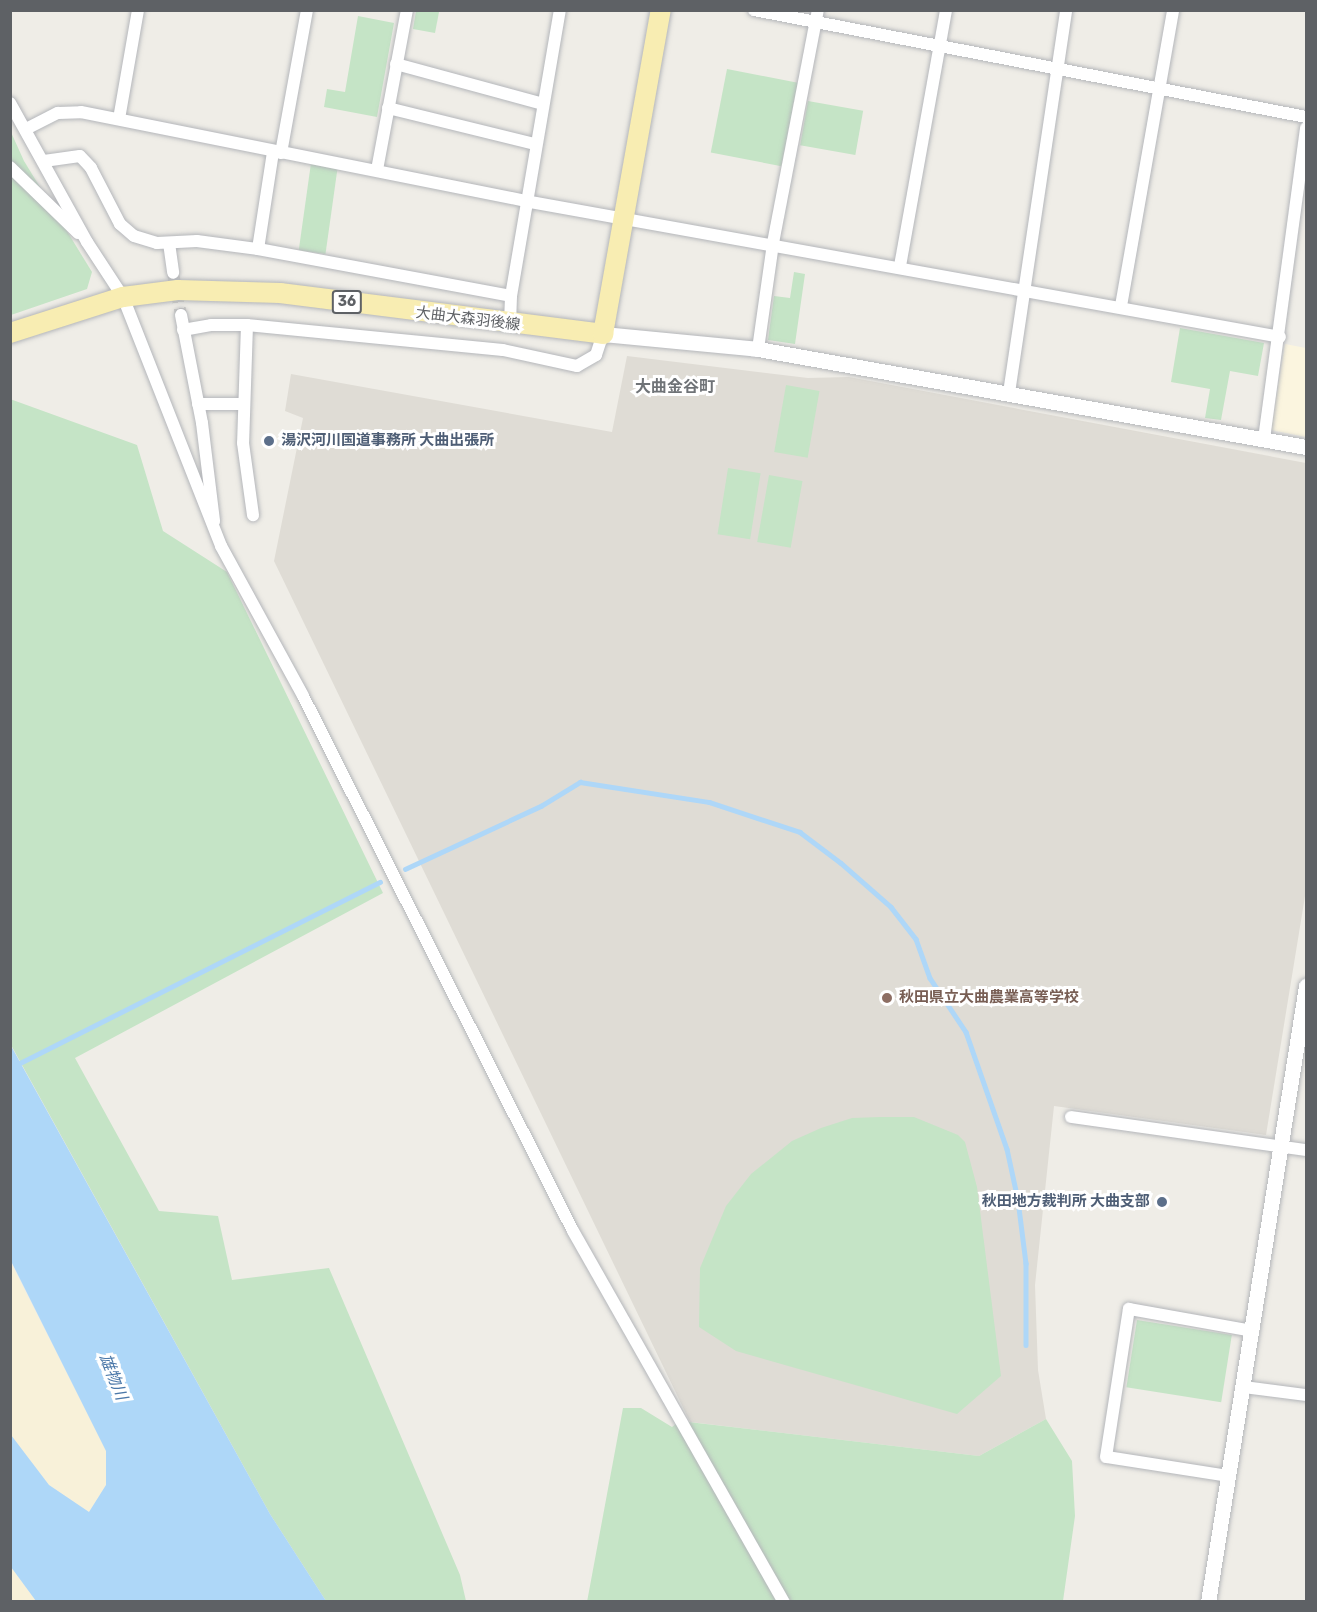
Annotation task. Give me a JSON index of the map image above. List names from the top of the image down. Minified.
{"streets":{"main road":["36","大曲大森羽後線"]},"districts":["大曲金谷町"],"water":["雄物川"],"places":["湯沢河川国道事務所 大曲出張所","秋田県立大曲農業高等学校","秋田地方裁判所 大曲支部"]}
